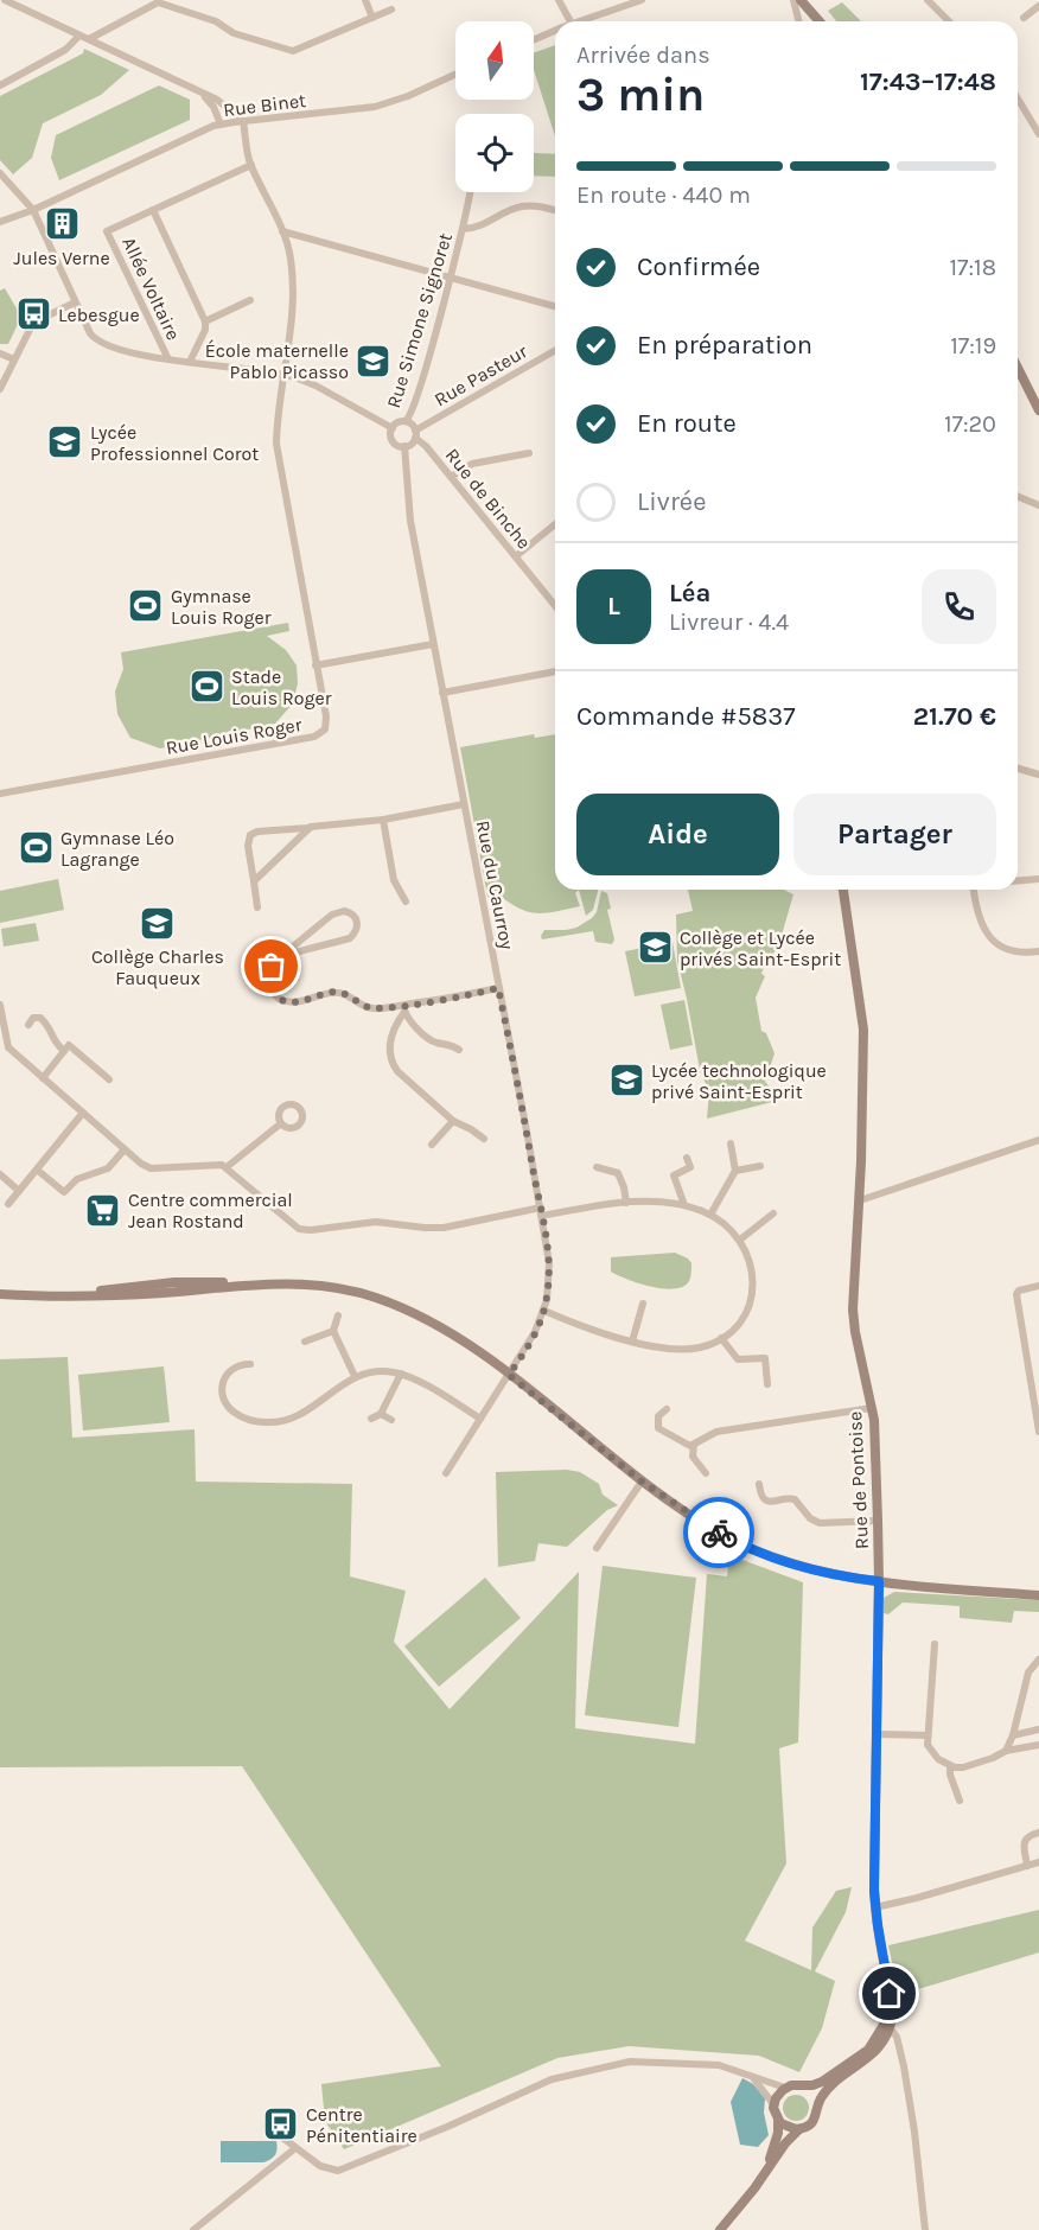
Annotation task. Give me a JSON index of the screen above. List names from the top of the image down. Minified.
{"streets":{"street":["Rue Binet","Allée Voltaire","Rue Simone Signoret","Rue Pasteur","Rue de Binche","Rue Louis Roger","Rue du Caurroy","Rue de Pontoise"]},"crossings":[["Rue Binet","Rue Louis Roger"],["Rue Simone Signoret","Rue Pasteur"],["Rue Simone Signoret","Rue de Binche"],["Rue Simone Signoret","Rue du Caurroy"],["Rue Pasteur","Rue de Binche"],["Rue Pasteur","Rue du Caurroy"],["Rue de Binche","Rue du Caurroy"]],"places":{"building":["Jules Verne"],"bus stop":["Lebesgue","Centre Pénitentiaire"],"school or university":["École maternelle Pablo Picasso","Lycée Professionnel Corot","Collège Charles Fauqueux","Collège et Lycée privés Saint-Esprit","Lycée technologique privé Saint-Esprit"],"sports":["Gymnase Louis Roger","Stade Louis Roger","Gymnase Léo Lagrange"],"supermarket":["Centre commercial Jean Rostand"]},"north":"top","page":{"heading":["3 min","Arrivée dans","17:43–17:48"],"panel":["Léa","Livreur · 4.4","Commande #5837","21.70 €"],"bar":"En route · 440 m","list":[["Confirmée","17:18"],["En préparation","17:19"],["En route","17:20"],"Livrée"],"round":"L","buttons":["Aide","Partager"]}}
